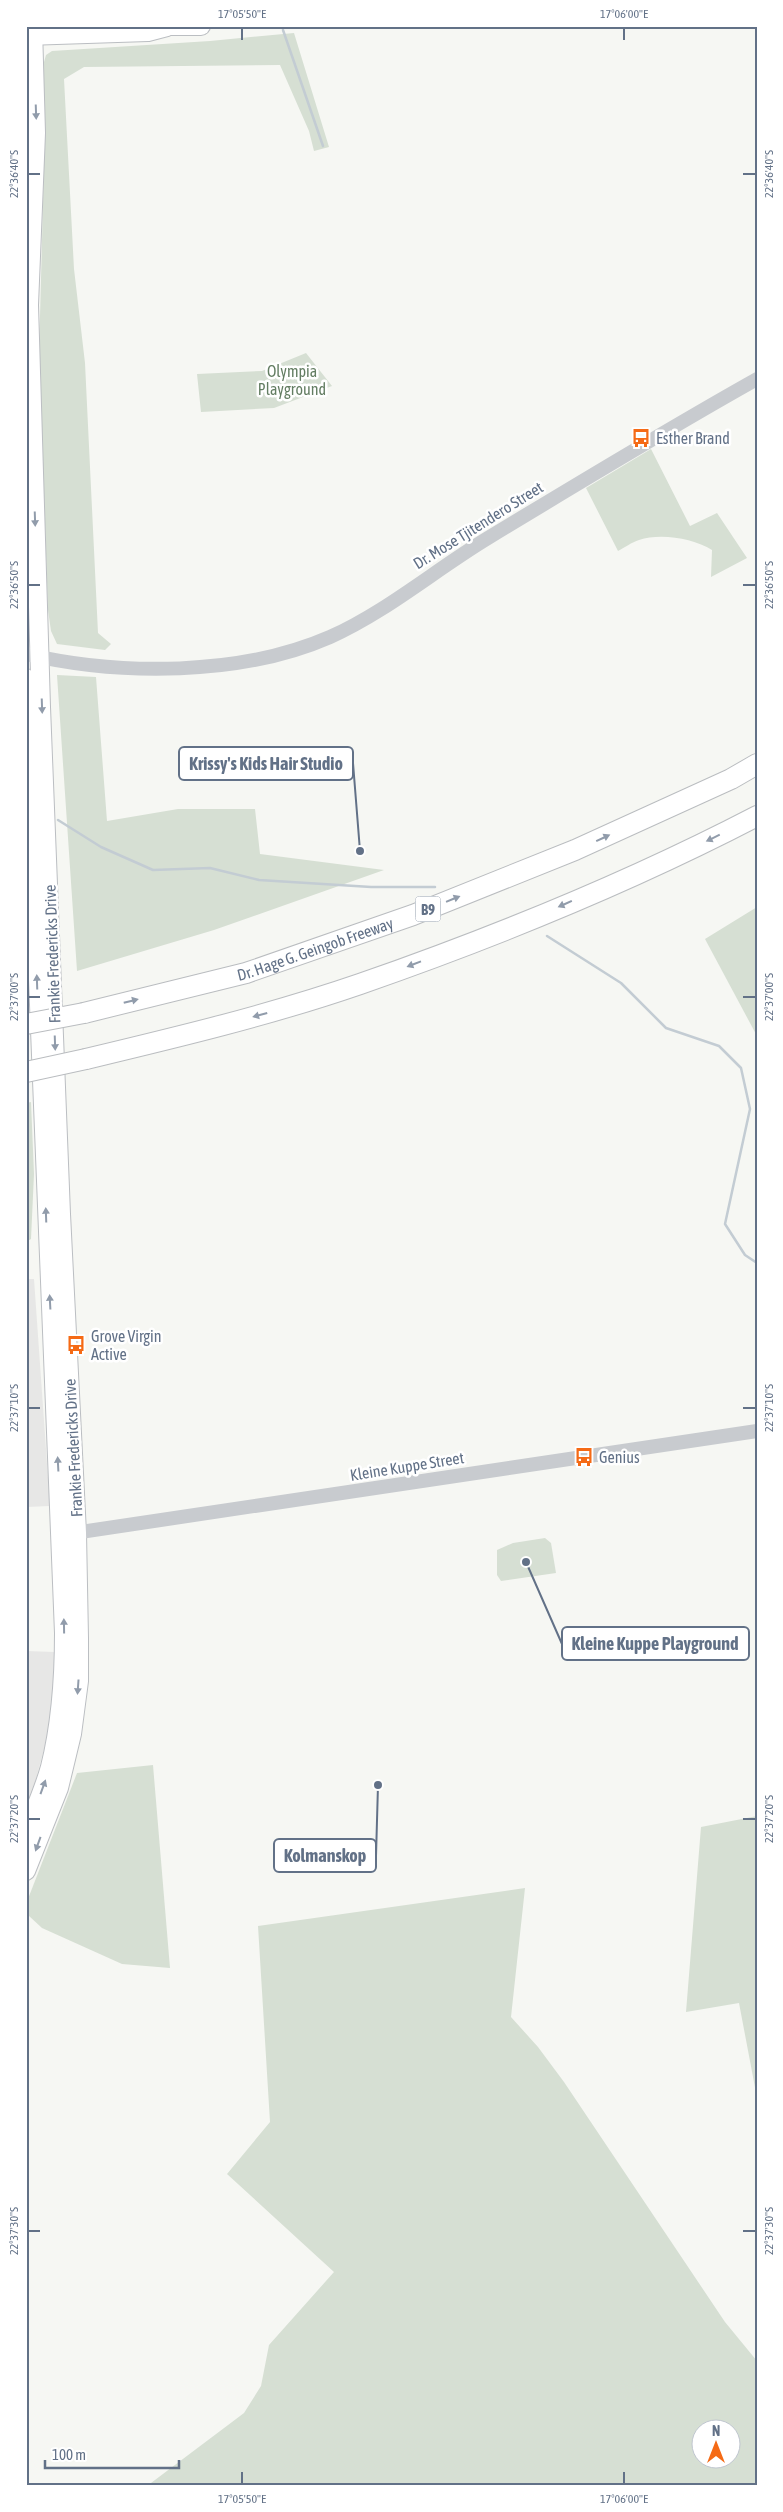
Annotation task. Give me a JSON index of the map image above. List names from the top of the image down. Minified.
{"streets":{"highway":["B9","Dr. Hage G. Geingob Freeway"],"main road":["Frankie Fredericks Drive"],"street":["Dr. Mose Tjitendero Street","Kleine Kuppe Street"]},"crossings":[["Dr. Mose Tjitendero Street","Frankie Fredericks Drive"],["Frankie Fredericks Drive","Kleine Kuppe Street"]],"parks":["Olympia Playground"],"places":{"bus stop":["Esther Brand","Grove Virgin Active","Genius"],"other":["Krissy's Kids Hair Studio","Kleine Kuppe Playground","Kolmanskop"]},"scale_bar":"100 m","north":"top","coordinates":["17°05'50\"E","17°06'00\"E","22°36'40\"S","22°36'50\"S","22°37'00\"S","22°37'10\"S","22°37'20\"S","22°37'30\"S"]}
